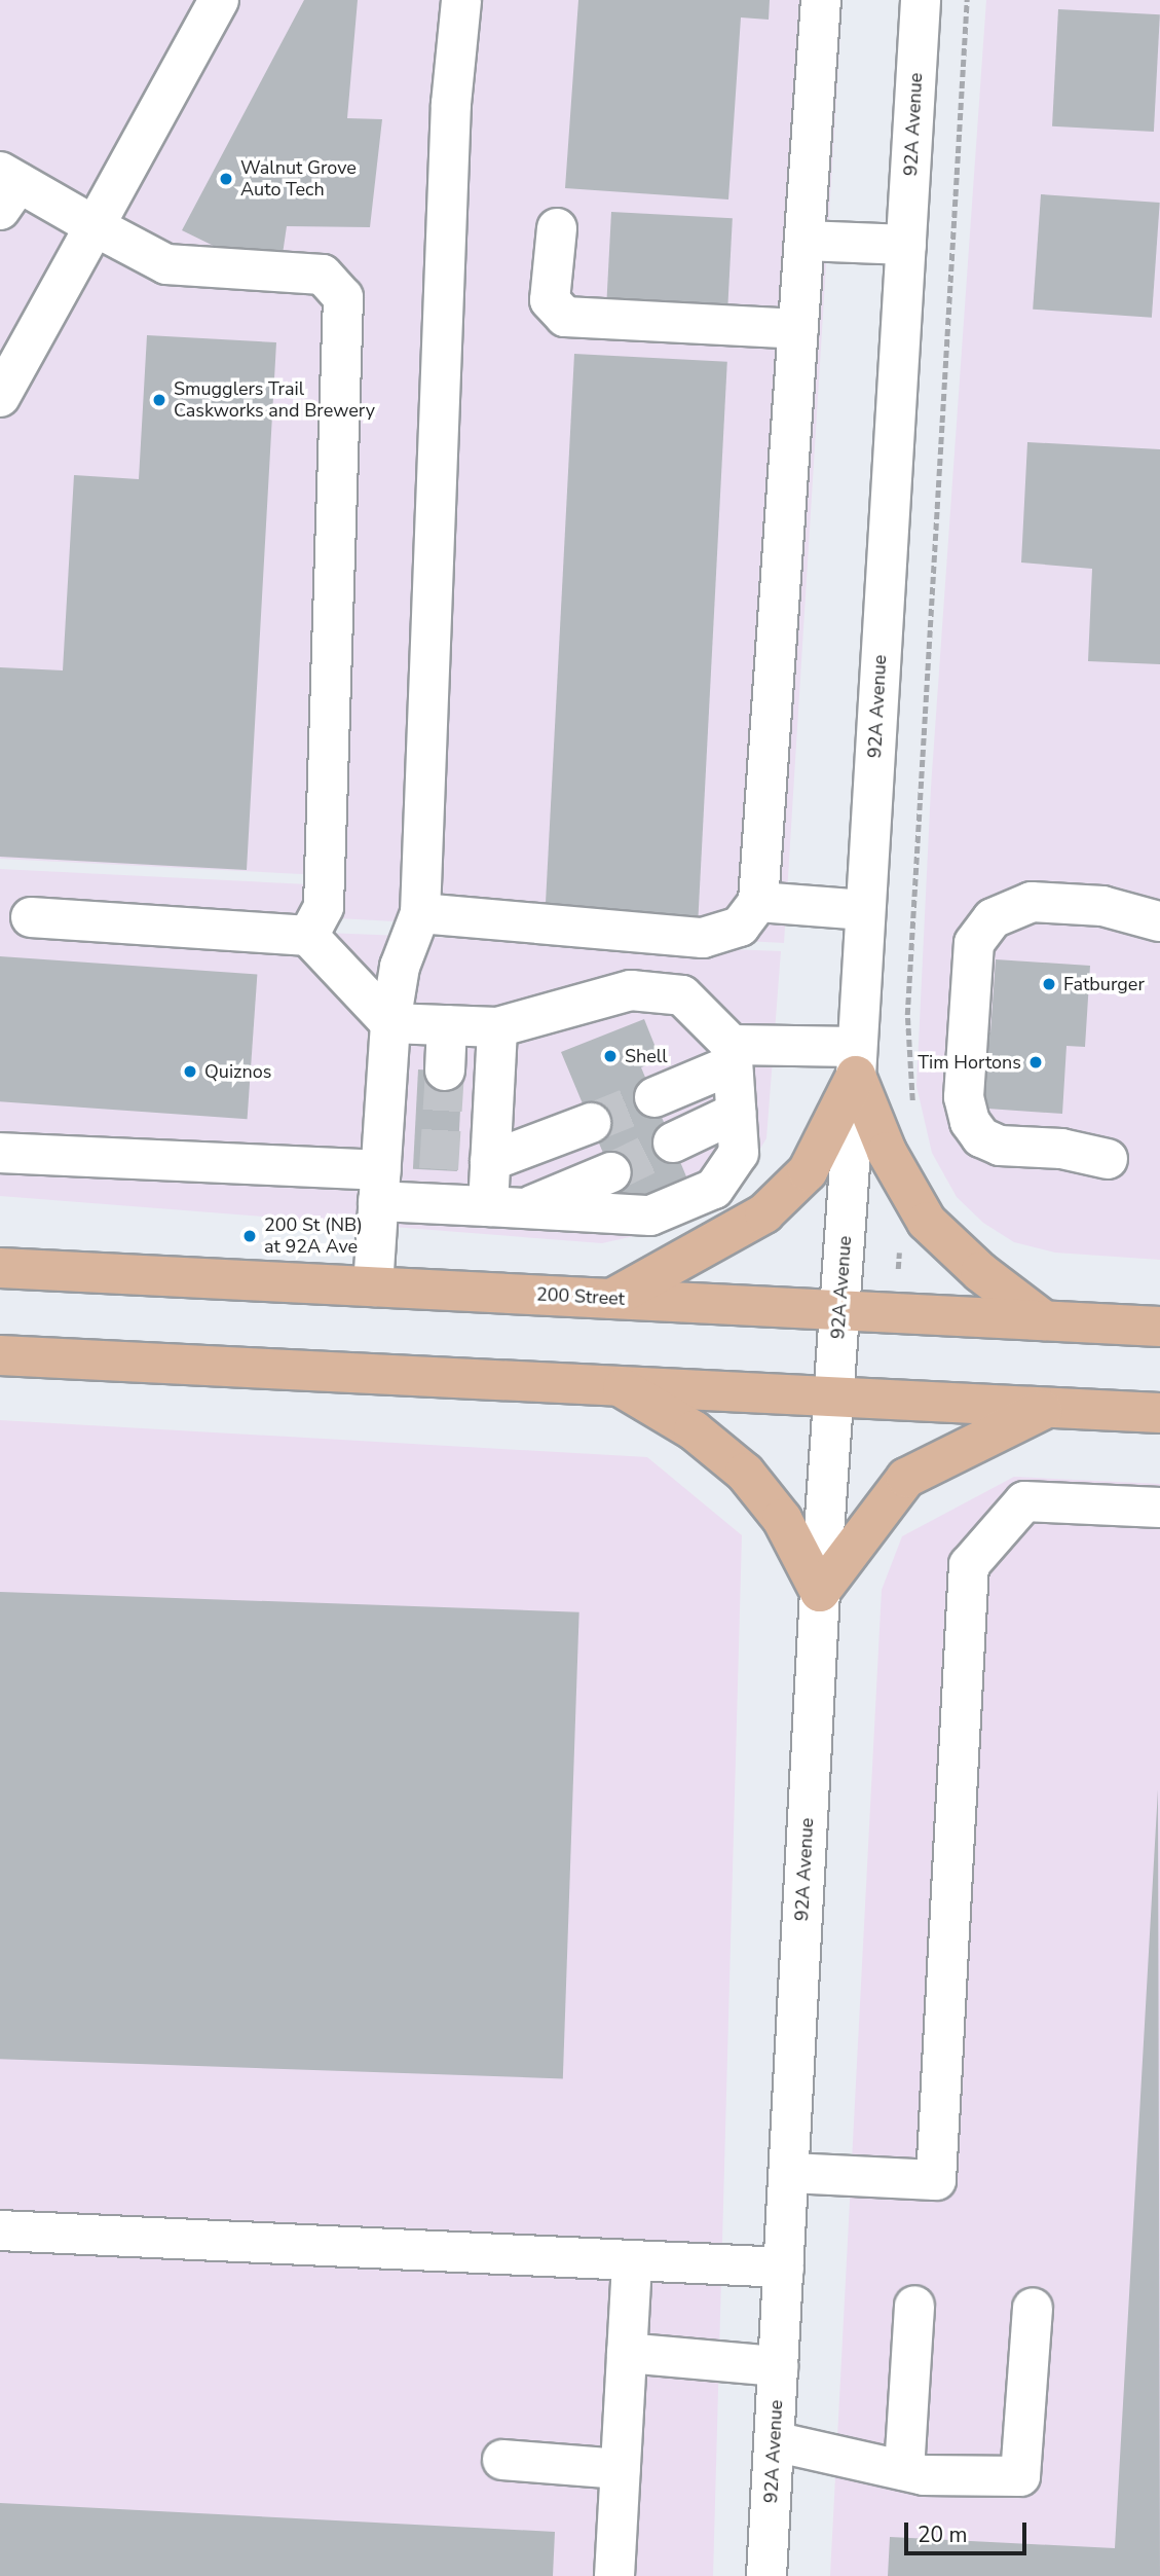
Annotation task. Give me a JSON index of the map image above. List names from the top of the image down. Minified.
{"streets":{"main road":["200 Street"],"street":["92A Avenue"]},"crossings":[["92A Avenue","200 Street"]],"places":["Walnut Grove Auto Tech","Smugglers Trail Caskworks and Brewery","Fatburger","Shell","Tim Hortons","Quiznos","200 St (NB) at 92A Ave"],"scale_bar":"20 m"}
